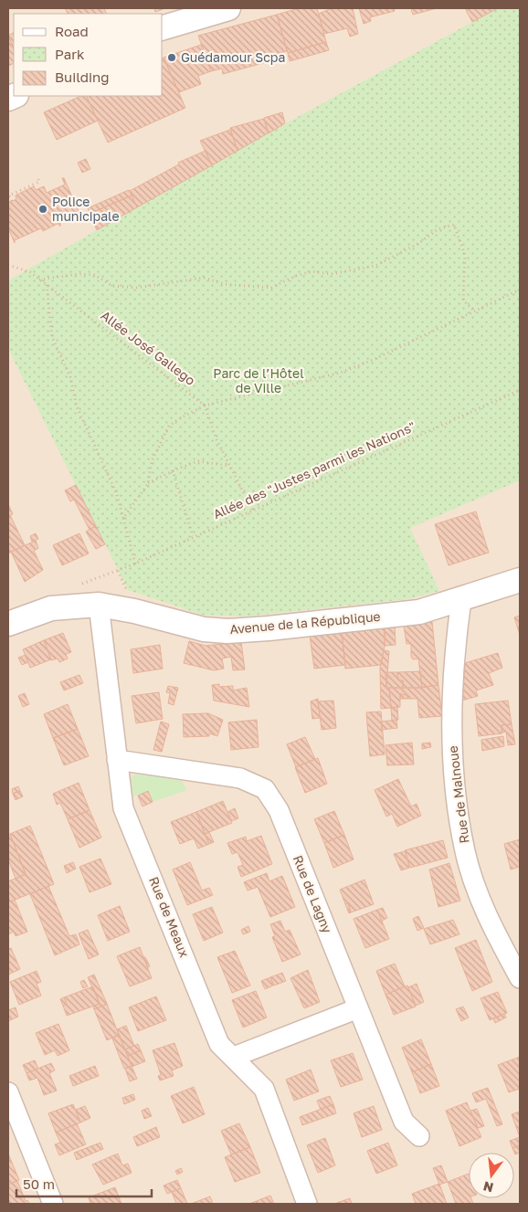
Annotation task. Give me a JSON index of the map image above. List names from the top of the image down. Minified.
{"streets":{"street":["Avenue de la République","Rue de Malnoue","Rue de Lagny","Rue de Meaux"],"path":["Allée José Gallego","Allée des \"Justes parmi les Nations\""]},"crossings":[["Avenue de la République","Rue de Malnoue"],["Avenue de la République","Rue de Meaux"],["Rue de Lagny","Rue de Meaux"]],"parks":["Parc de l’Hôtel de Ville"],"places":["Guédamour Scpa","Police municipale"],"legend":["Road","Park","Building"],"scale_bar":"50 m","north":"bottom"}
